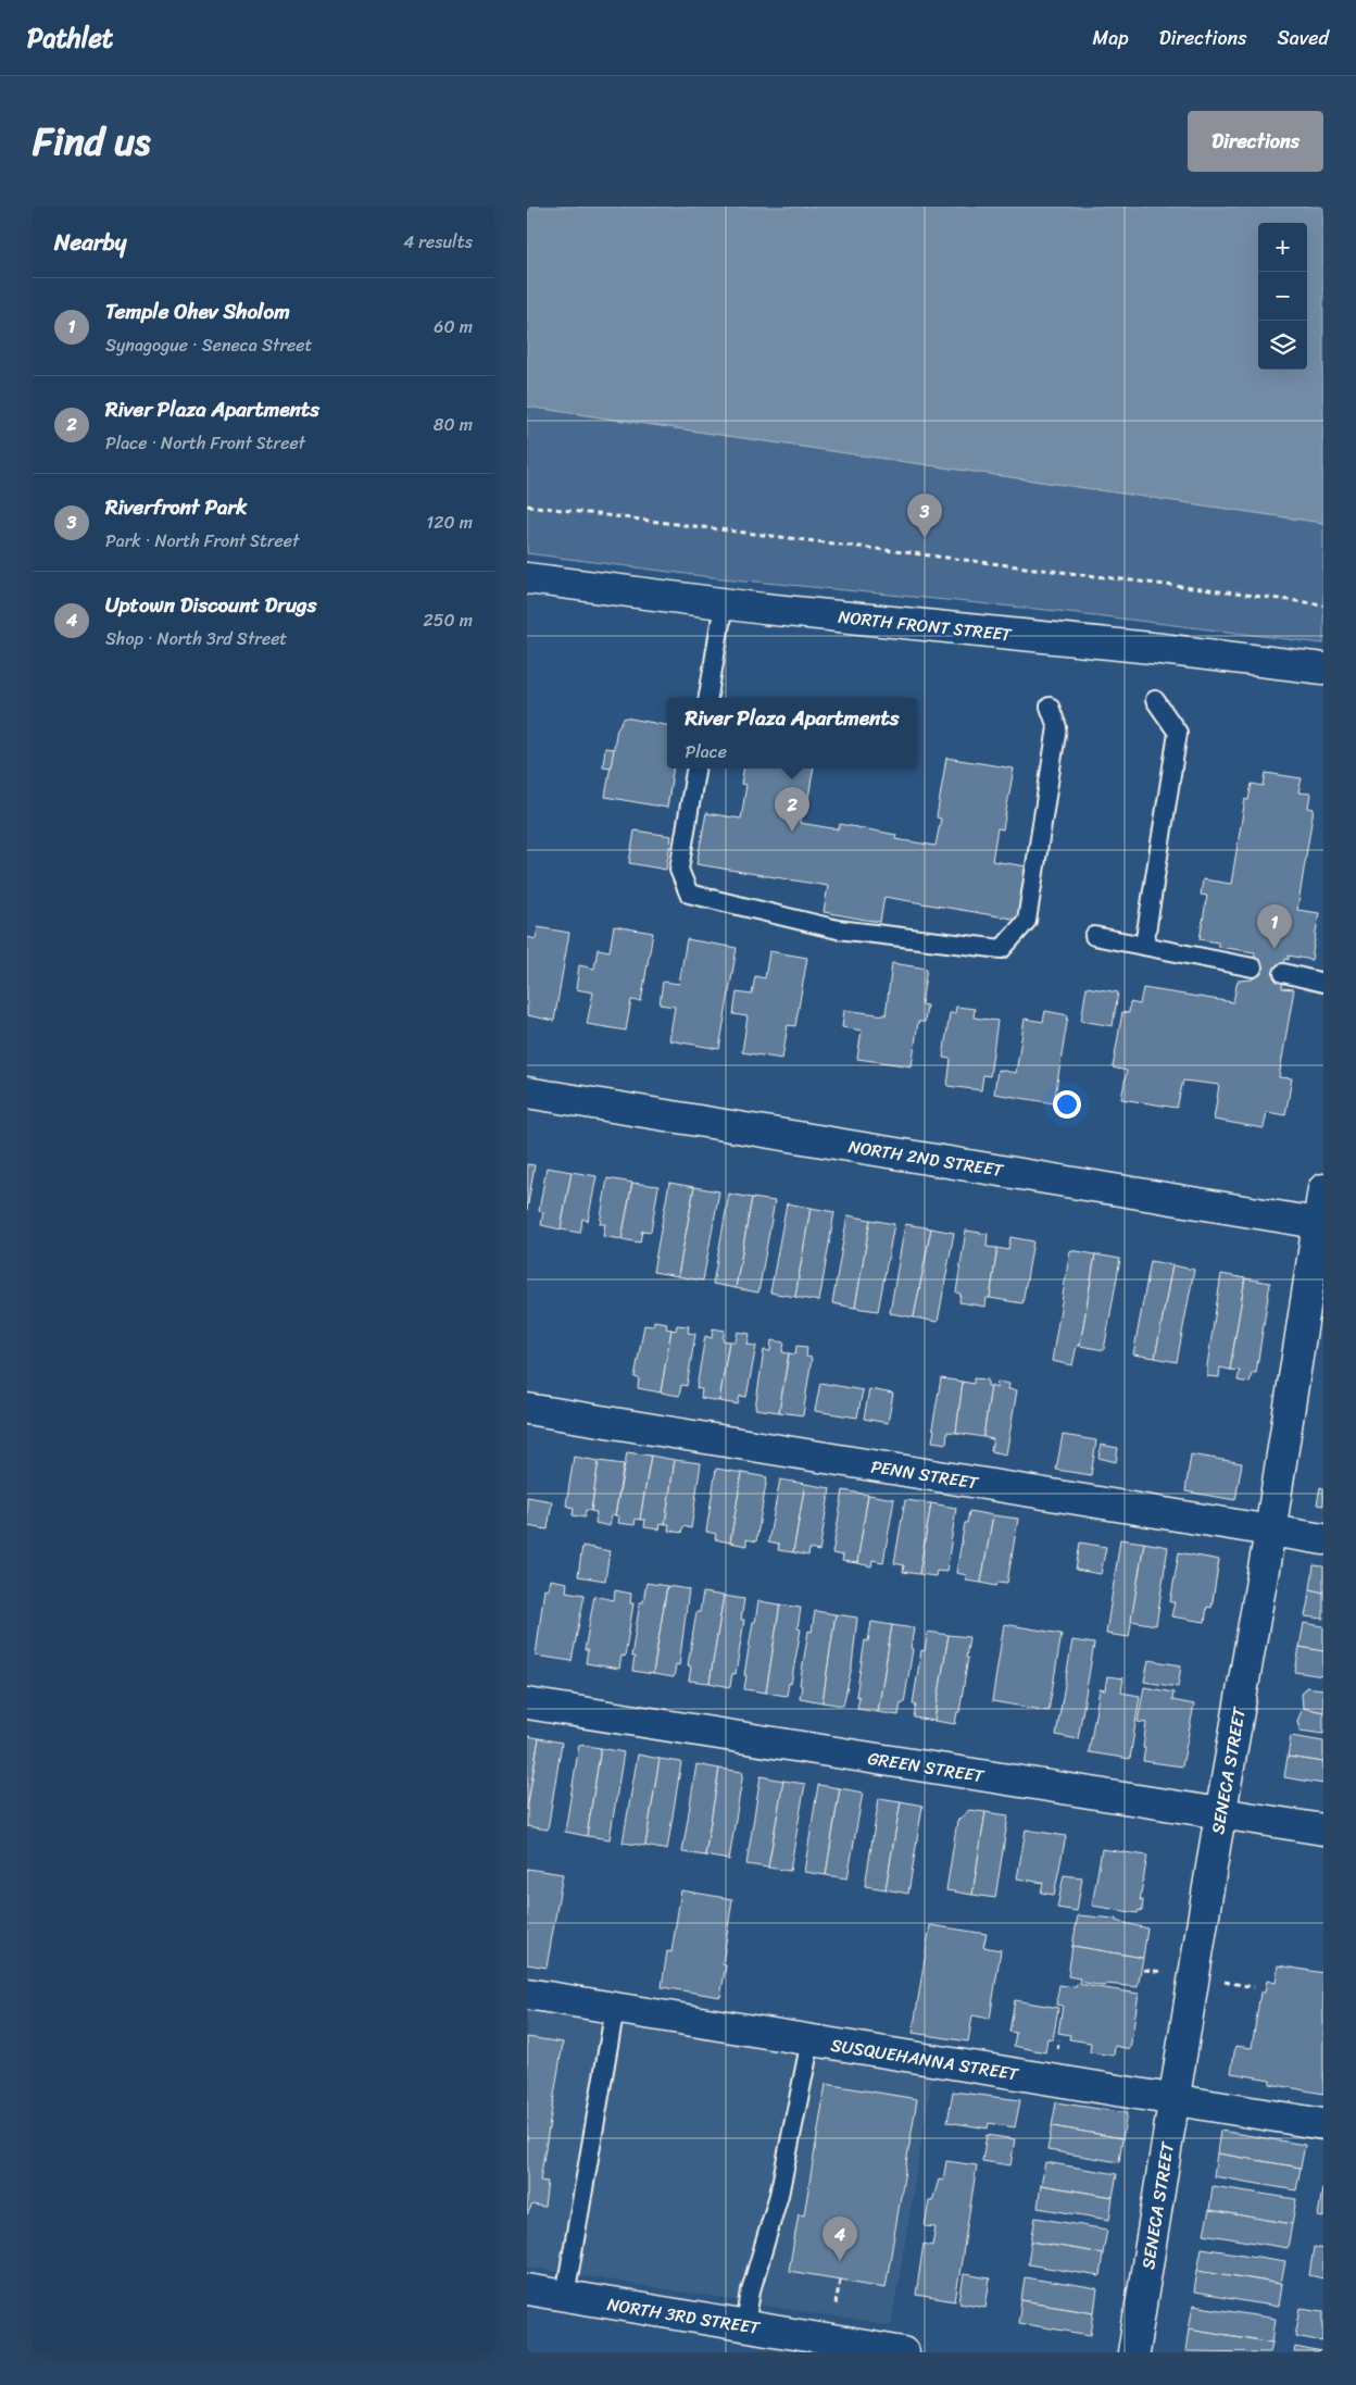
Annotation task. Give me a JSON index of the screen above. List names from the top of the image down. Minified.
{"streets":{"street":["NORTH FRONT STREET","NORTH 2ND STREET","PENN STREET","GREEN STREET","SENECA STREET","SUSQUEHANNA STREET","NORTH 3RD STREET"]},"crossings":[["NORTH 2ND STREET","SENECA STREET"],["PENN STREET","SENECA STREET"],["GREEN STREET","SENECA STREET"],["SENECA STREET","SUSQUEHANNA STREET"]],"page":{"header":"Pathlet","nav":["Map","Directions","Saved"],"title":"Find us","buttons":"Directions","heading":["Nearby","4 results"],"map_buttons":["+","−"],"list":[{"mark":"1","name":"Temple Ohev Sholom","note":"Synagogue · Seneca Street","value":"60 m"},{"mark":"2","name":"River Plaza Apartments","note":"Place · North Front Street","value":"80 m"},{"mark":"3","name":"Riverfront Park","note":"Park · North Front Street","value":"120 m"},{"mark":"4","name":"Uptown Discount Drugs","note":"Shop · North 3rd Street","value":"250 m"}],"pins":["3","2","1","4"],"popup":["River Plaza Apartments","Place"]}}
